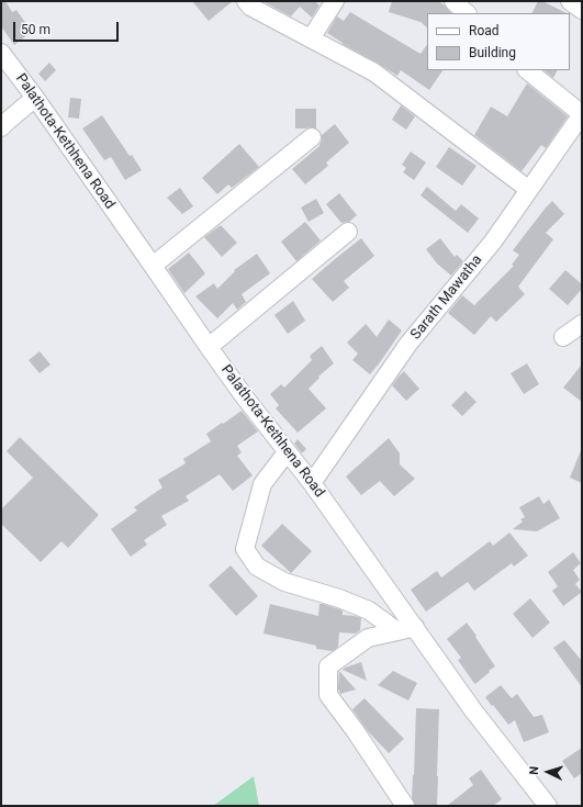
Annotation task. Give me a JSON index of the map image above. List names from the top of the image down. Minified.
{"streets":{"street":["Palathota-Kethhena Road","Sarath Mawatha"]},"crossings":[["Palathota-Kethhena Road","Sarath Mawatha"]],"legend":["Road","Building"],"scale_bar":"50 m","north":"left"}
